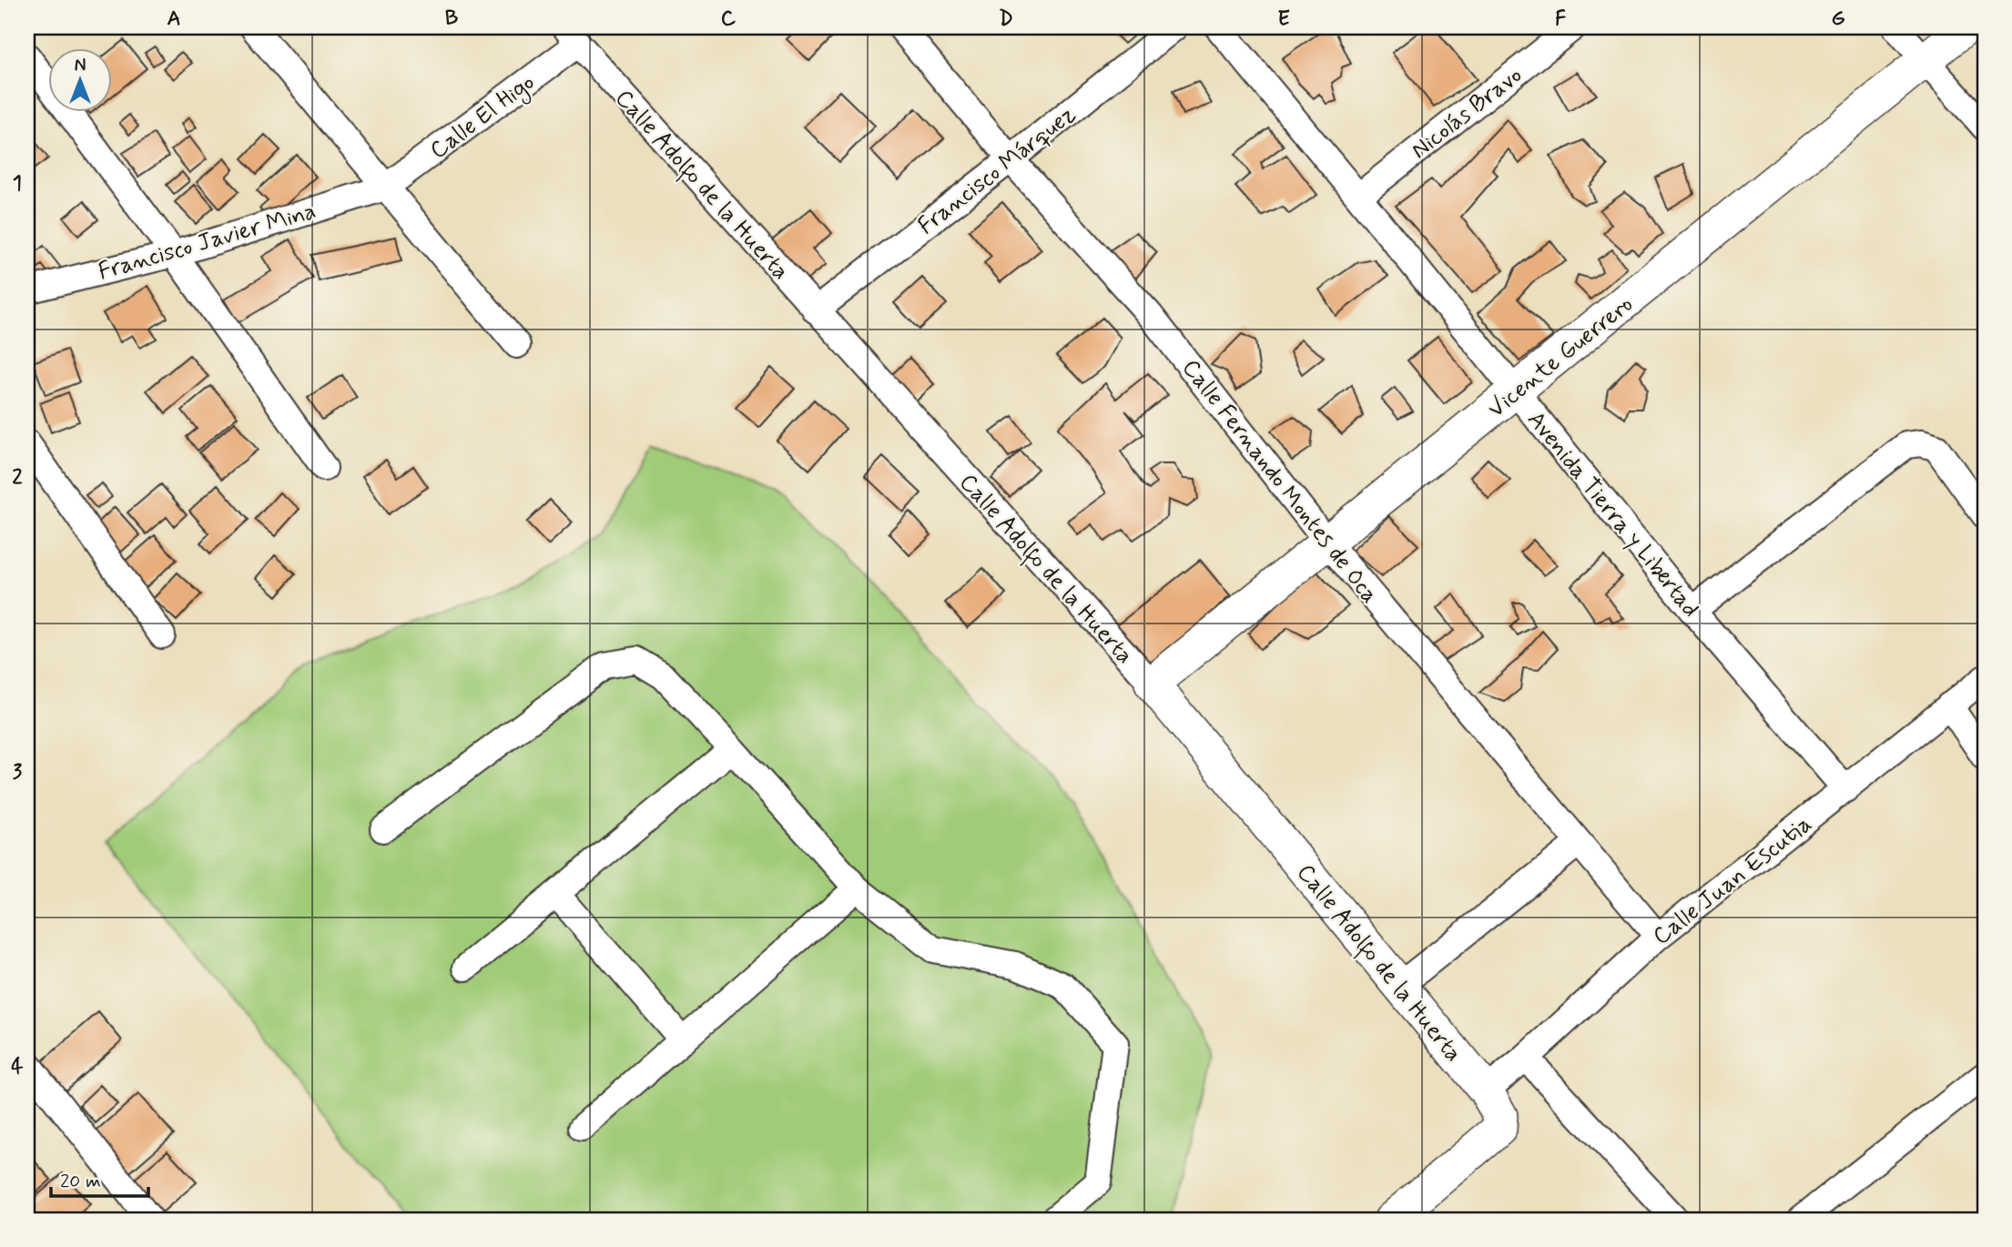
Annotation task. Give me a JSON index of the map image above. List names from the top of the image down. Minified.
{"streets":{"street":["Nicolás Bravo","Calle El Higo","Francisco Márquez","Calle Adolfo de la Huerta","Francisco Javier Mina","Vicente Guerrero","Calle Fernando Montes de Oca","Avenida Tierra y Libertad","Calle Juan Escutia"]},"crossings":[["Nicolás Bravo","Avenida Tierra y Libertad"],["Calle El Higo","Calle Adolfo de la Huerta"],["Calle El Higo","Francisco Javier Mina"],["Francisco Márquez","Calle Adolfo de la Huerta"],["Francisco Márquez","Calle Fernando Montes de Oca"],["Calle Adolfo de la Huerta","Vicente Guerrero"],["Calle Adolfo de la Huerta","Calle Juan Escutia"],["Vicente Guerrero","Calle Fernando Montes de Oca"],["Vicente Guerrero","Avenida Tierra y Libertad"],["Calle Fernando Montes de Oca","Calle Juan Escutia"],["Avenida Tierra y Libertad","Calle Juan Escutia"]],"scale_bar":"20 m","north":"top","grid":{"columns":["A","B","C","D","E","F","G"],"rows":["1","2","3","4"]}}
